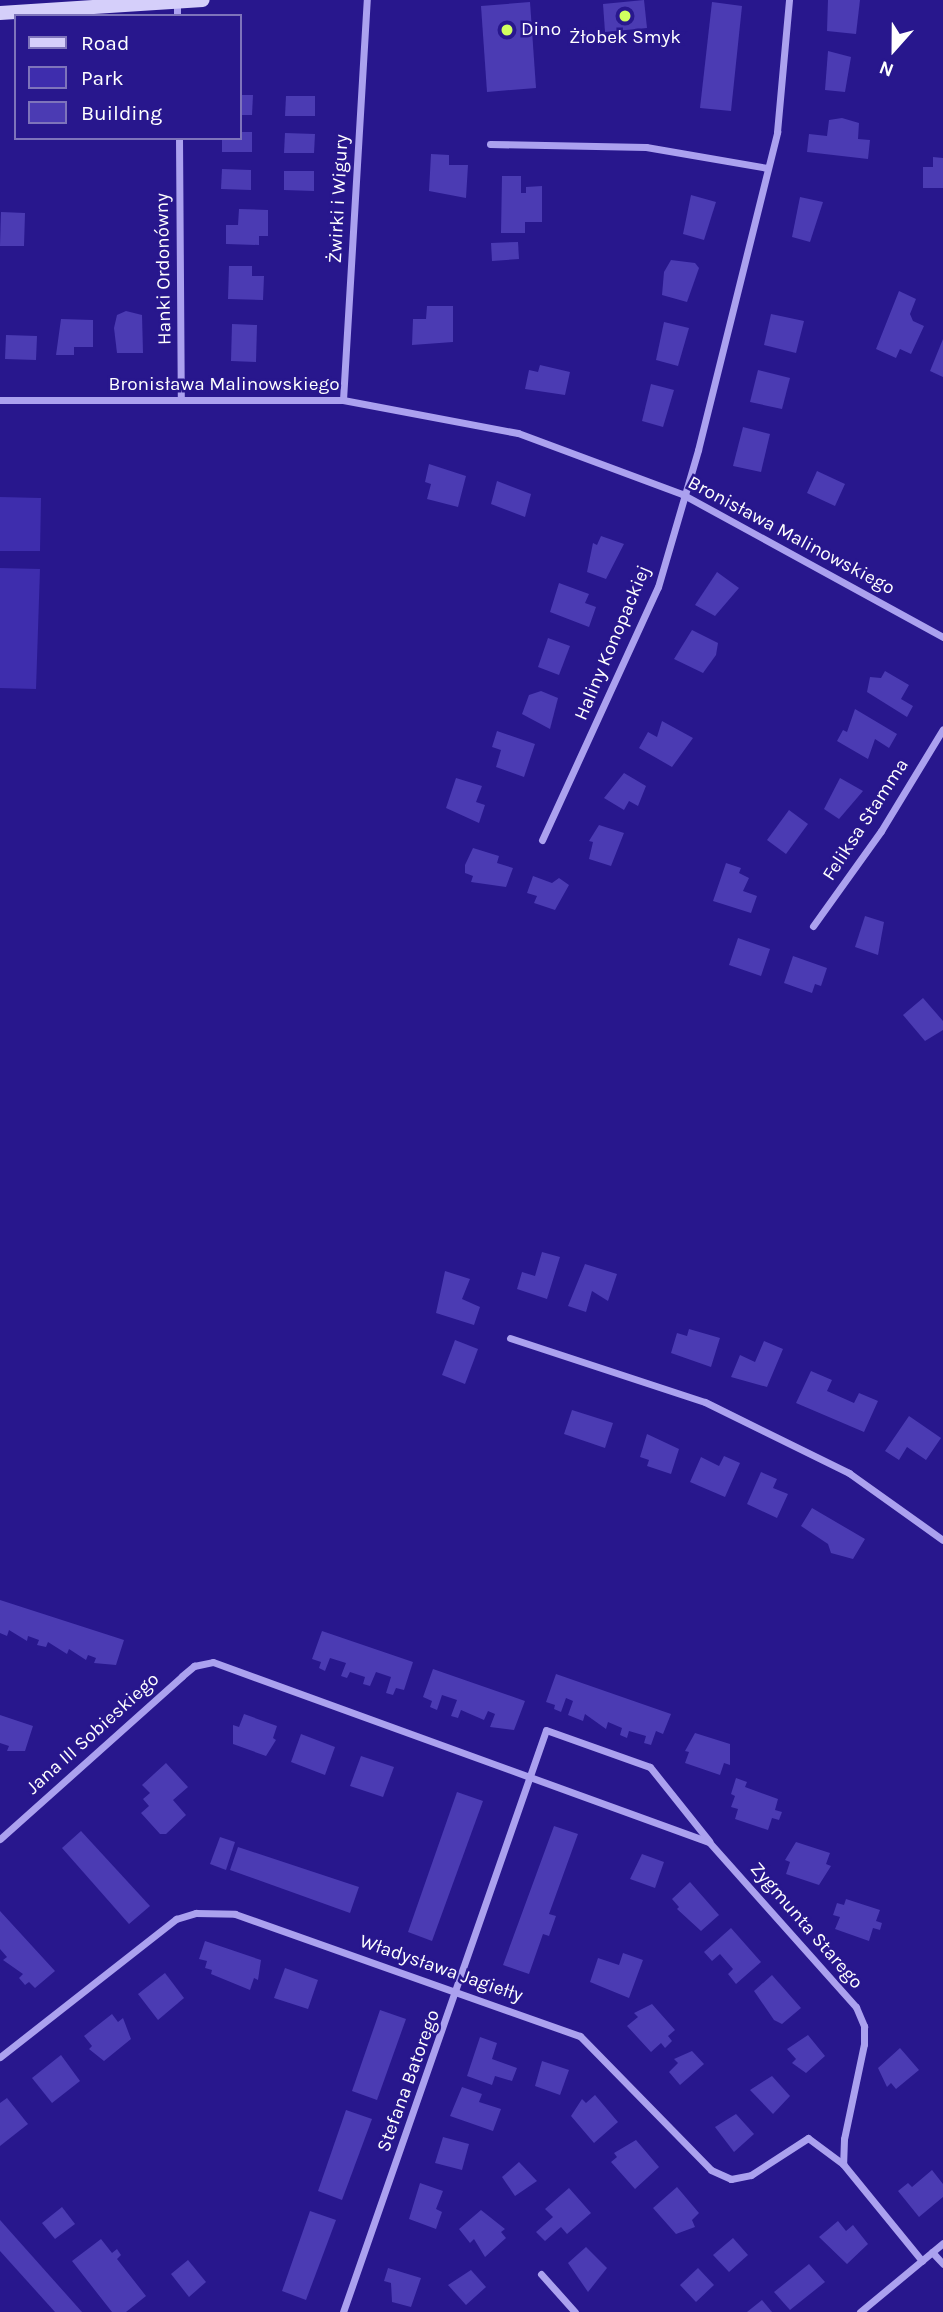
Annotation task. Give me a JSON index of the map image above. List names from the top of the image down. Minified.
{"streets":{"street":["Żwirki i Wigury","Hanki Ordonówny","Bronisława Malinowskiego","Haliny Konopackiej","Feliksa Stamma","Jana III Sobieskiego","Zygmunta Starego","Władysława Jagiełły","Stefana Batorego"]},"crossings":[["Żwirki i Wigury","Bronisława Malinowskiego"],["Hanki Ordonówny","Bronisława Malinowskiego"],["Bronisława Malinowskiego","Haliny Konopackiej"],["Jana III Sobieskiego","Zygmunta Starego"],["Zygmunta Starego","Władysława Jagiełły"],["Zygmunta Starego","Stefana Batorego"],["Władysława Jagiełły","Stefana Batorego"]],"places":["Żłobek Smyk","Dino"],"legend":["Road","Park","Building"],"north":"bottom"}
